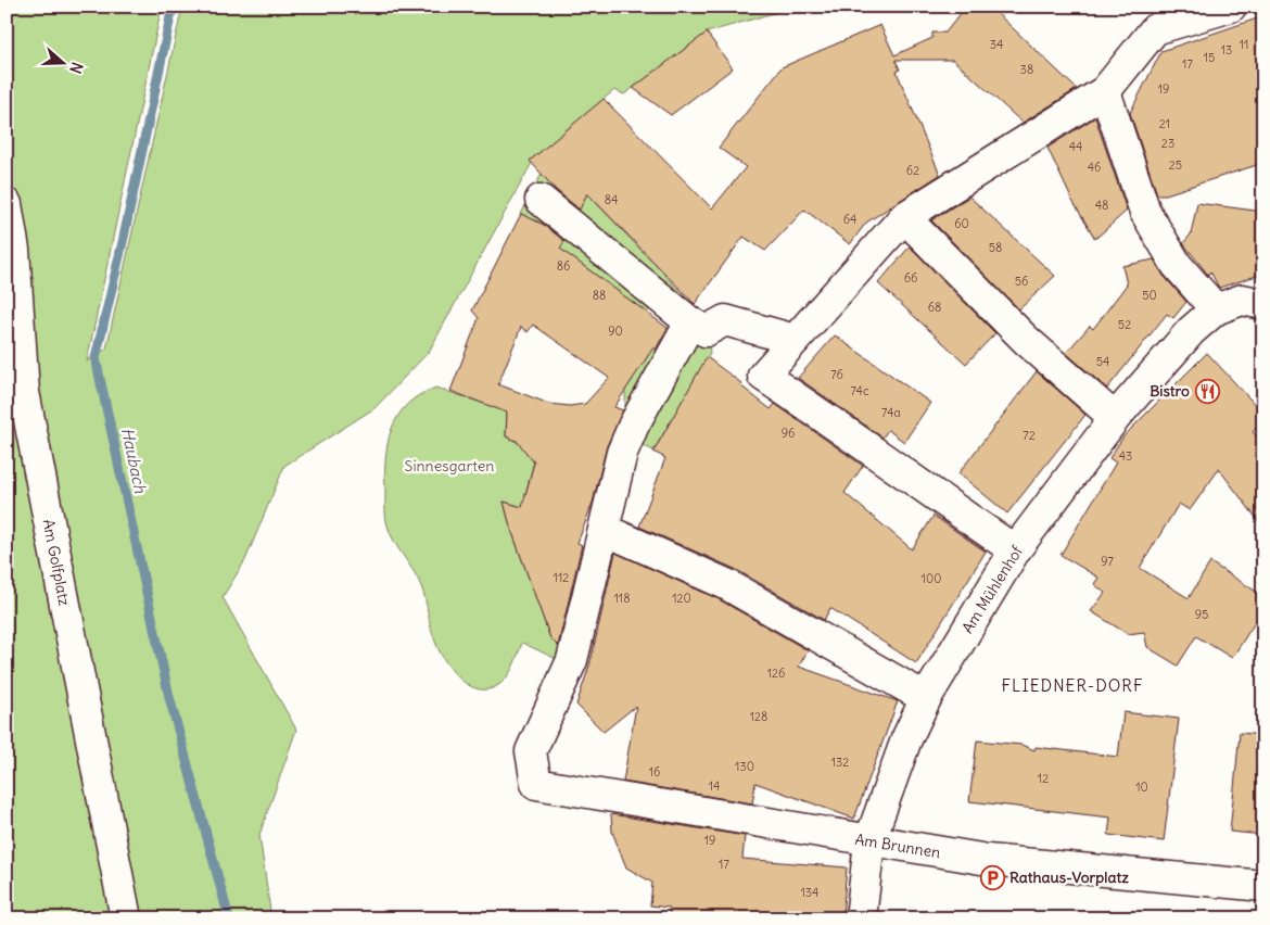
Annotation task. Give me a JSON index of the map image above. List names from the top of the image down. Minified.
{"streets":{"street":["Am Golfplatz","Am Mühlenhof","Am Brunnen"]},"crossings":[["Am Mühlenhof","Am Brunnen"]],"districts":["FLIEDNER-DORF"],"water":["Haubach"],"parks":["Sinnesgarten"],"places":{"restaurant":["Bistro"],"parking":["Rathaus-Vorplatz"]},"house_numbers":["34","11","13","15","17","38","19","21","23","44","25","46","62","84","48","64","60","58","86","66","56","88","50","68","52","90","54","76","74c","74a","96","72","43","97","112","100","118","120","95","126","128","132","130","16","12","14","10","19","17","134"],"north":"right"}
